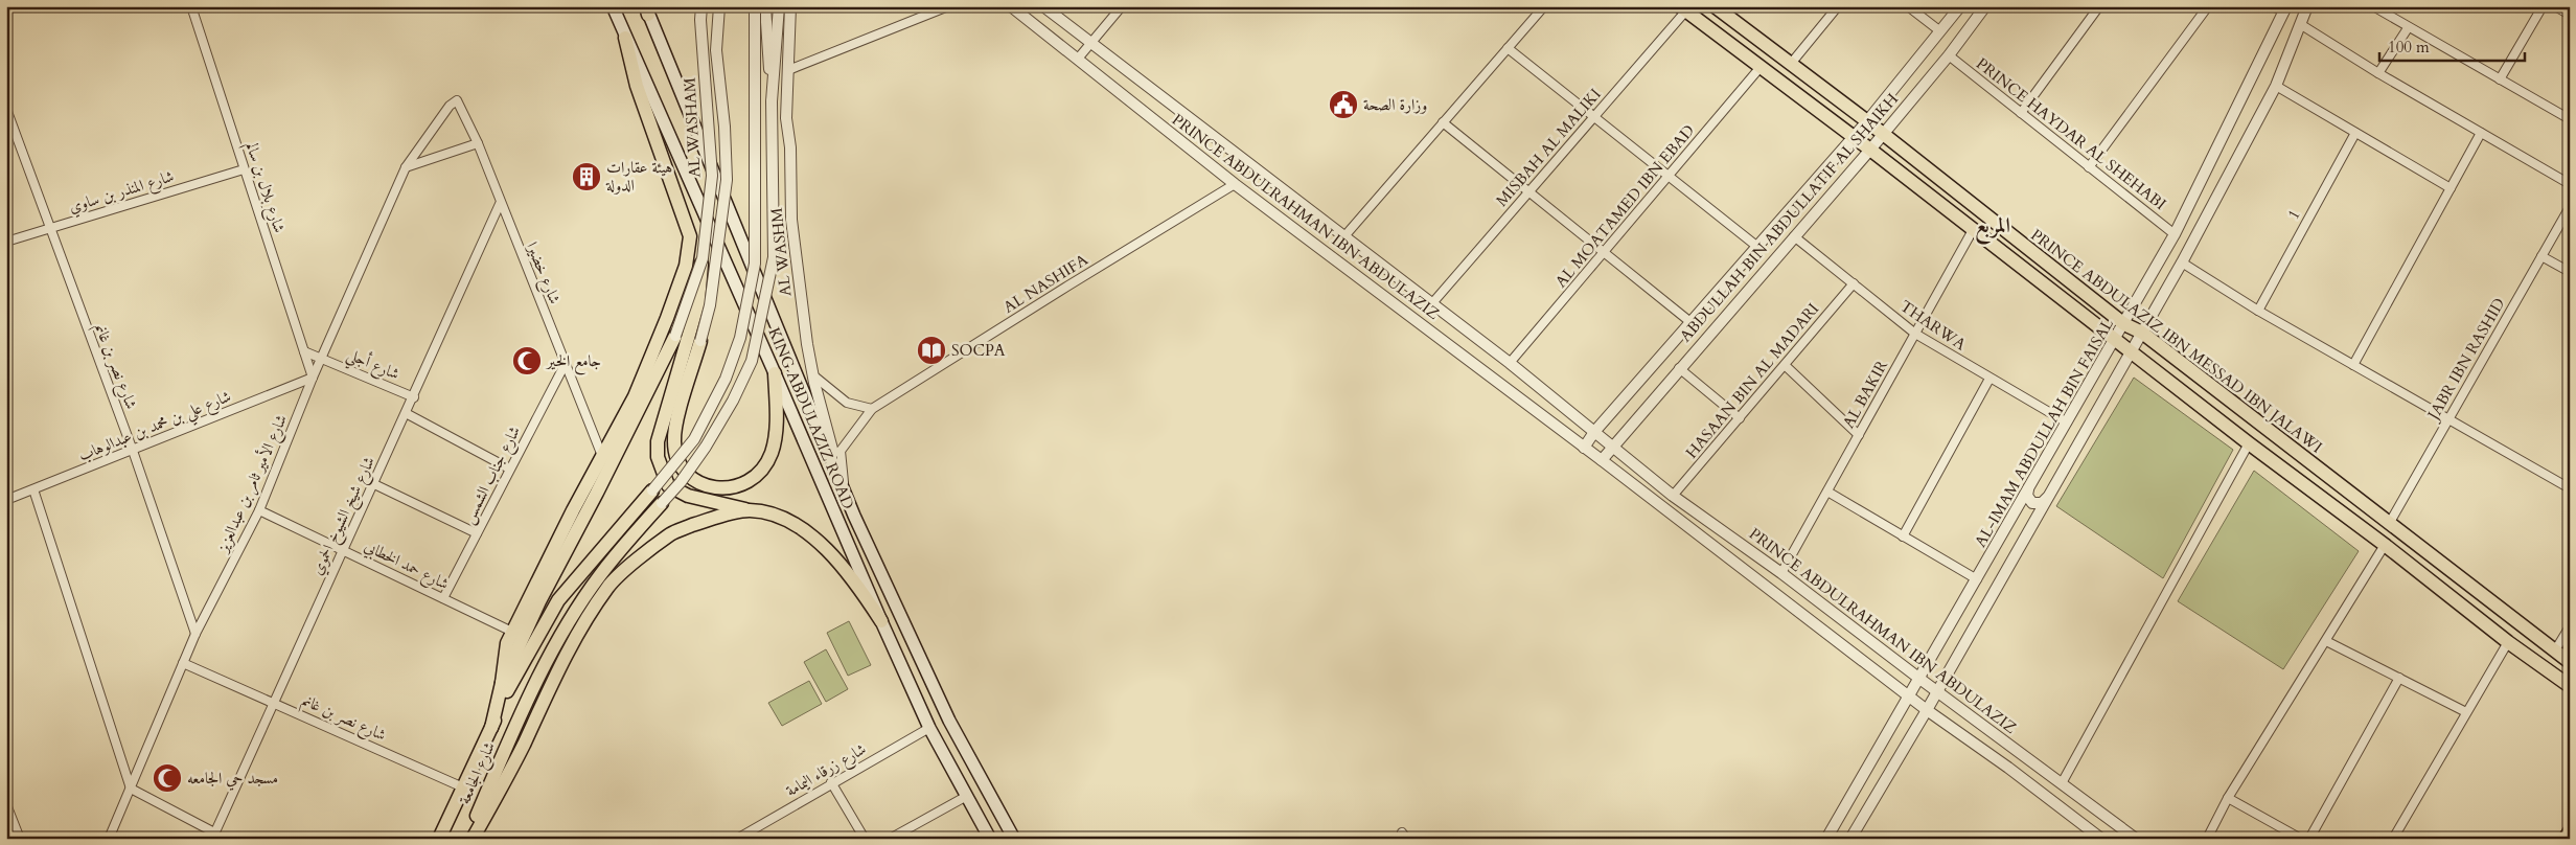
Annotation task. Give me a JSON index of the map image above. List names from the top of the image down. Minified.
{"streets":{"main road":["PRINCE ABDULAZIZ IBN MESSAD IBN JALAWI","KING ABDULAZIZ ROAD","شارع الجامعة"],"street":["AL WASHAM","PRINCE HAYDAR AL SHEHABI","MISBAH AL MALIKI","شارع بلال بن سالم","شارع المنذر بن ساوي","AL MOATAMED IBN EBAD","1","PRINCE ABDULRAHMAN IBN ABDULAZIZ","ABDULLAH BIN ABDULLATIF AL SHAIKH","AL WASHM","شارع خضيرا","AL NASHIFA","THARWA","JABR IBN RASHID","شارع أجلي","شارع نصر بن غانم","HASAAN BIN AL MADARI","AL BAKIR","شارع علي بن محمد بن عبدالوهاب","AL-IMAM ABDULLAH BIN FAISAL","شارع جناب الشمس","شارع الأمير ثامر بن عبدالعزيز","شارع شيخ الشيوخ الحموي","شارع حمد الخطابي","شارع زرقاء اليمامة"]},"crossings":[["PRINCE HAYDAR AL SHEHABI","ABDULLAH BIN ABDULLATIF AL SHAIKH"],["PRINCE HAYDAR AL SHEHABI","AL-IMAM ABDULLAH BIN FAISAL"],["MISBAH AL MALIKI","PRINCE ABDULRAHMAN IBN ABDULAZIZ"],["شارع بلال بن سالم","شارع المنذر بن ساوي"],["شارع بلال بن سالم","شارع أجلي"],["شارع بلال بن سالم","شارع علي بن محمد بن عبدالوهاب"],["شارع بلال بن سالم","شارع الأمير ثامر بن عبدالعزيز"],["شارع المنذر بن ساوي","شارع نصر بن غانم"],["AL MOATAMED IBN EBAD","PRINCE ABDULRAHMAN IBN ABDULAZIZ"],["PRINCE ABDULRAHMAN IBN ABDULAZIZ","ABDULLAH BIN ABDULLATIF AL SHAIKH"],["PRINCE ABDULRAHMAN IBN ABDULAZIZ","AL NASHIFA"],["PRINCE ABDULRAHMAN IBN ABDULAZIZ","HASAAN BIN AL MADARI"],["PRINCE ABDULRAHMAN IBN ABDULAZIZ","AL BAKIR"],["PRINCE ABDULRAHMAN IBN ABDULAZIZ","AL-IMAM ABDULLAH BIN FAISAL"],["ABDULLAH BIN ABDULLATIF AL SHAIKH","THARWA"],["ABDULLAH BIN ABDULLATIF AL SHAIKH","PRINCE ABDULAZIZ IBN MESSAD IBN JALAWI"],["AL WASHM","KING ABDULAZIZ ROAD"],["شارع خضيرا","شارع جناب الشمس"],["شارع خضيرا","شارع الأمير ثامر بن عبدالعزيز"],["شارع خضيرا","شارع شيخ الشيوخ الحموي"],["THARWA","HASAAN BIN AL MADARI"],["THARWA","AL BAKIR"],["THARWA","AL-IMAM ABDULLAH BIN FAISAL"],["PRINCE ABDULAZIZ IBN MESSAD IBN JALAWI","JABR IBN RASHID"],["PRINCE ABDULAZIZ IBN MESSAD IBN JALAWI","AL-IMAM ABDULLAH BIN FAISAL"],["شارع أجلي","شارع الأمير ثامر بن عبدالعزيز"],["شارع أجلي","شارع شيخ الشيوخ الحموي"],["شارع نصر بن غانم","شارع علي بن محمد بن عبدالوهاب"],["شارع نصر بن غانم","شارع الأمير ثامر بن عبدالعزيز"],["شارع نصر بن غانم","شارع شيخ الشيوخ الحموي"],["شارع نصر بن غانم","شارع الجامعة"],["KING ABDULAZIZ ROAD","شارع زرقاء اليمامة"],["شارع علي بن محمد بن عبدالوهاب","شارع الأمير ثامر بن عبدالعزيز"],["شارع جناب الشمس","شارع حمد الخطابي"],["شارع الأمير ثامر بن عبدالعزيز","شارع حمد الخطابي"],["شارع شيخ الشيوخ الحموي","شارع حمد الخطابي"]],"districts":["المربع"],"places":{"public building":["وزارة الصحة"],"building":["هيئة عقارات الدولة"],"library":["SOCPA"],"mosque":["جامع الخير","مسجد حي الجامعه"]},"scale_bar":"100 m"}
